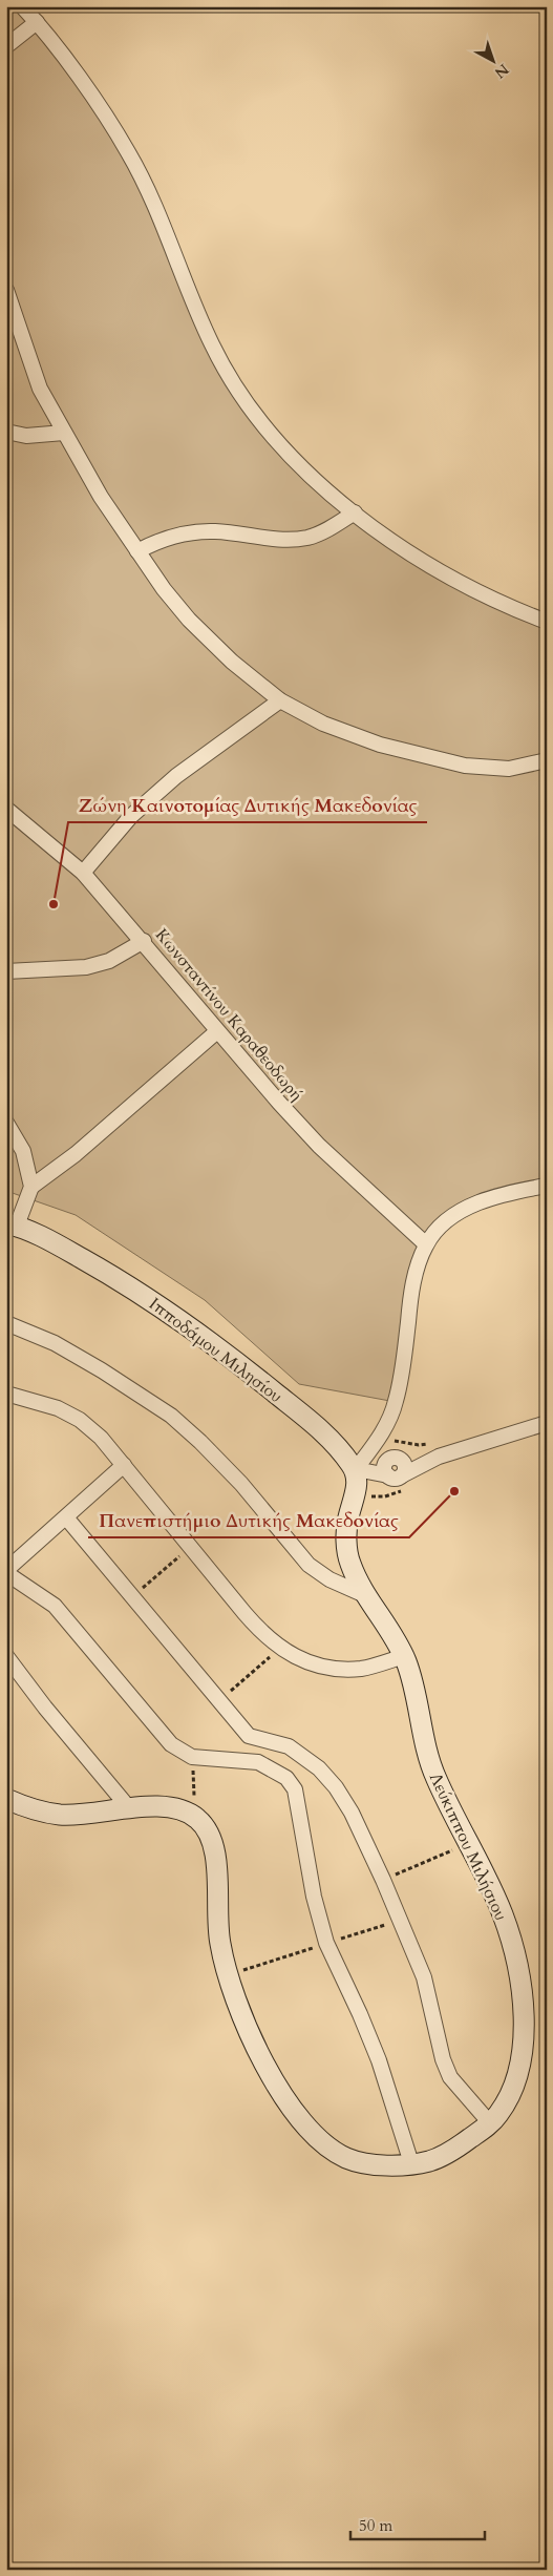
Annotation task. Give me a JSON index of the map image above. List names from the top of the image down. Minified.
{"streets":{"street":["Κωνσταντίνου Καραθεοδωρή","Ιπποδάμου Μιλησίου","Λεύκιππου Μιλήσιου"]},"crossings":[["Ιπποδάμου Μιλησίου","Λεύκιππου Μιλήσιου"]],"places":["Ζώνη Καινοτομίας Δυτικής Μακεδονίας","Πανεπιστήμιο Δυτικής Μακεδονίας"],"scale_bar":"50 m","north":"bottom right"}
